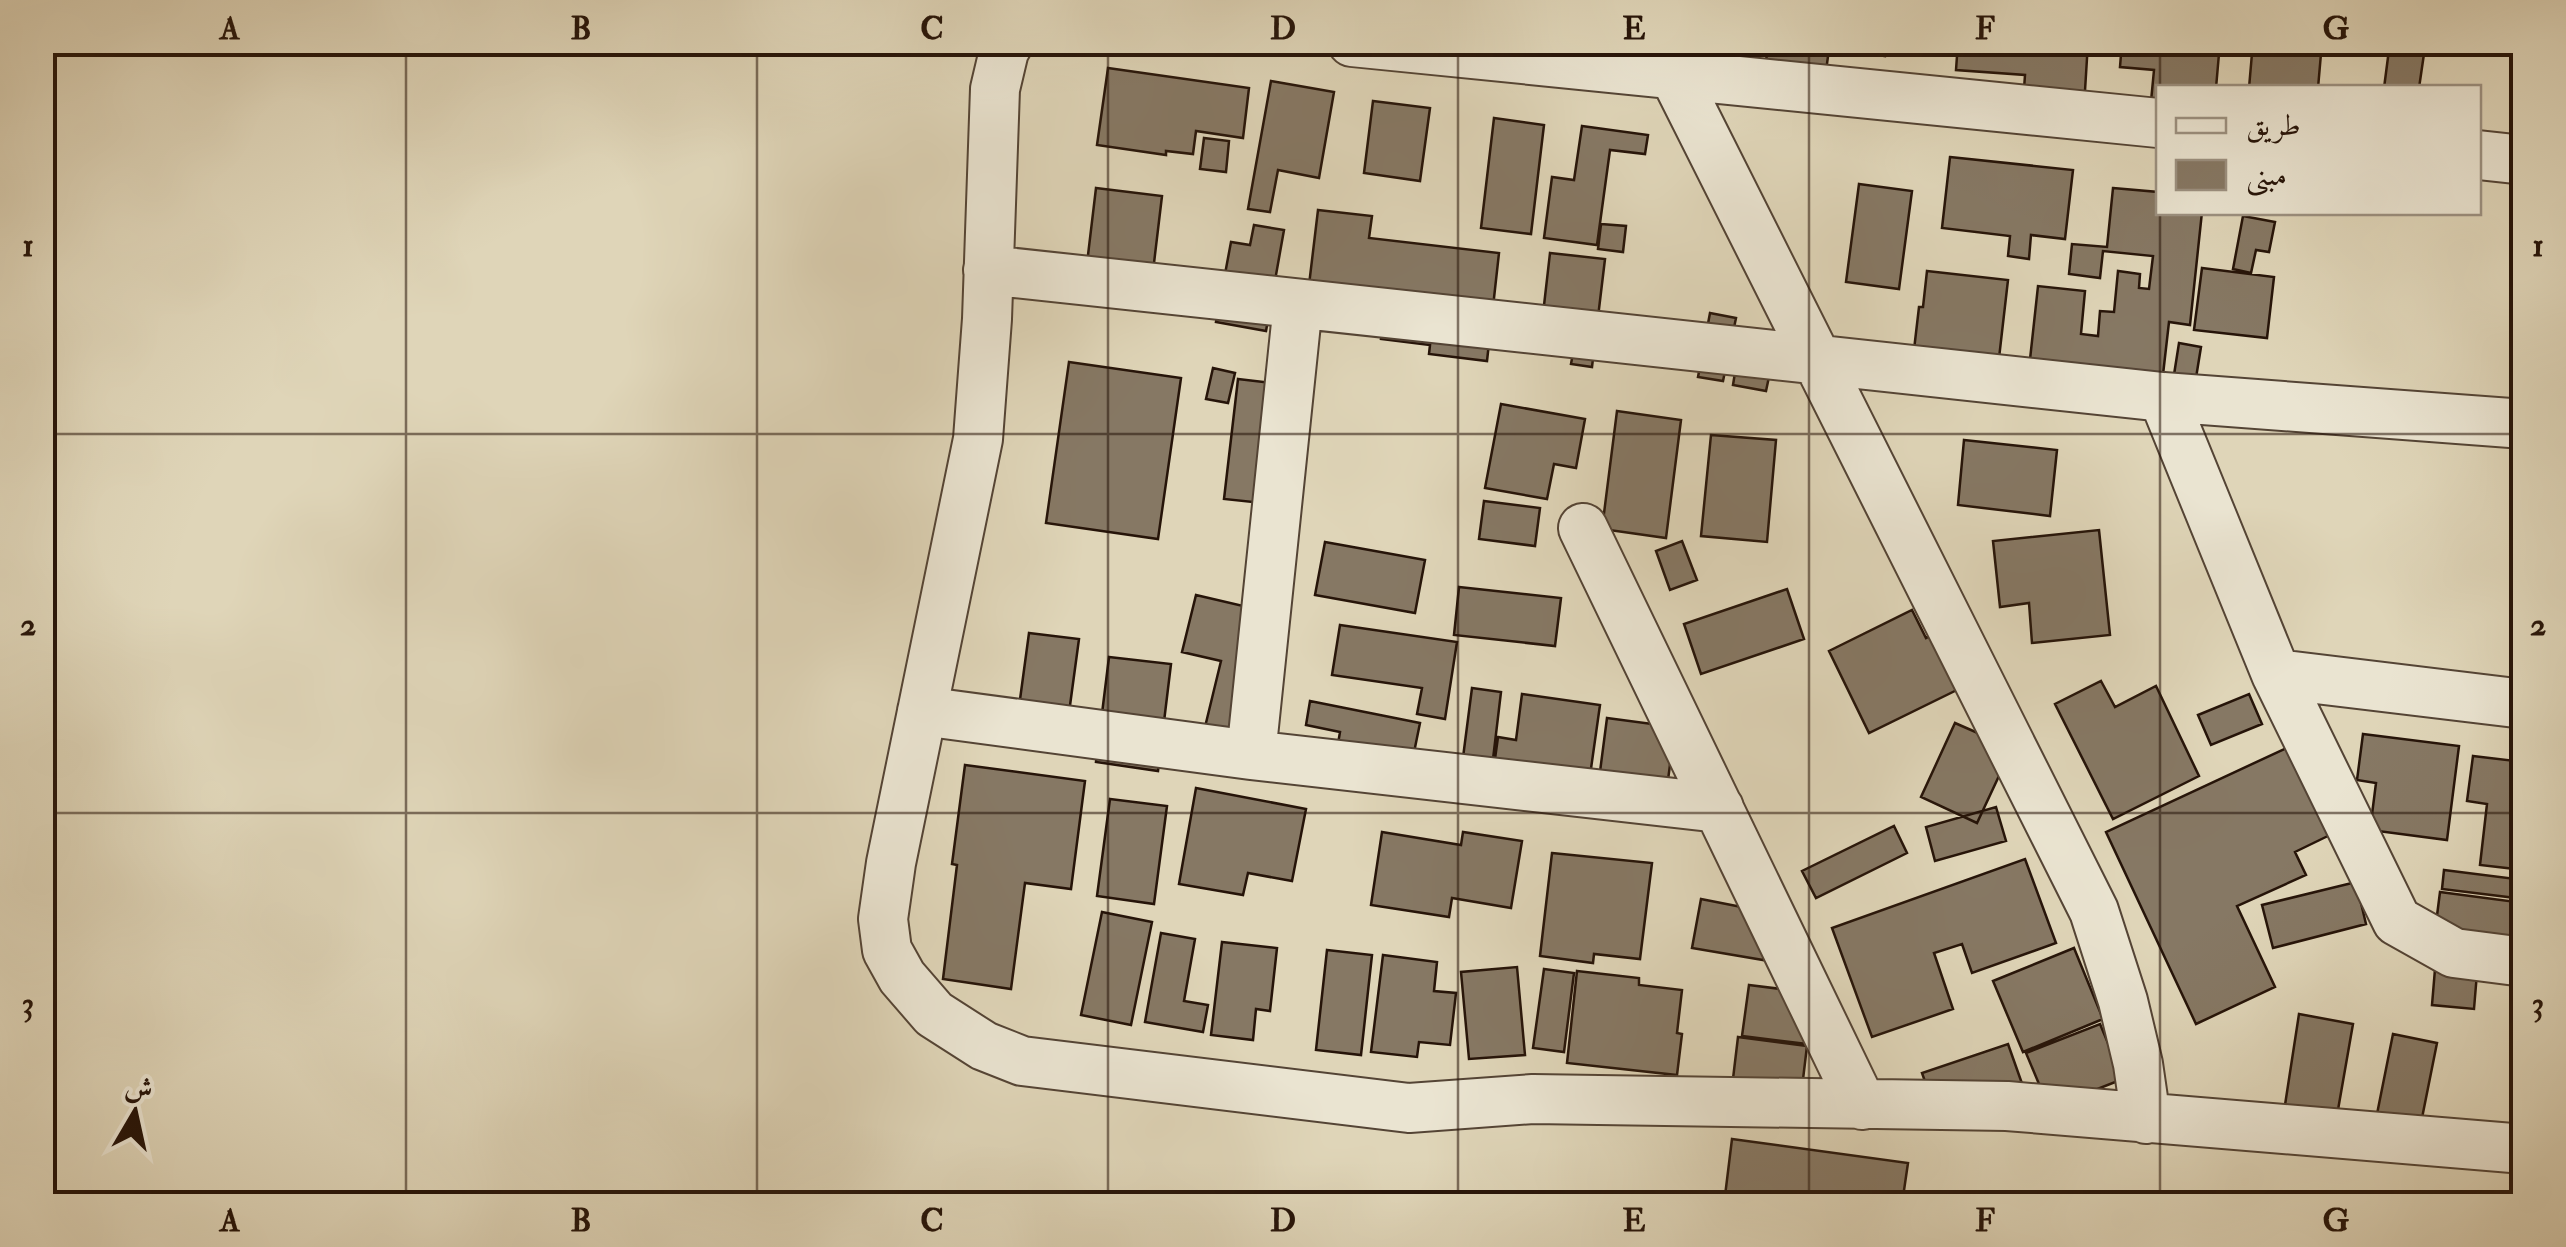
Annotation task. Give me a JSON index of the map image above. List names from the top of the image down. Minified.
{"legend":["طريق","مبنى"],"north":"top","grid":{"columns":["A","B","C","D","E","F","G"],"rows":["1","2","3"]}}
